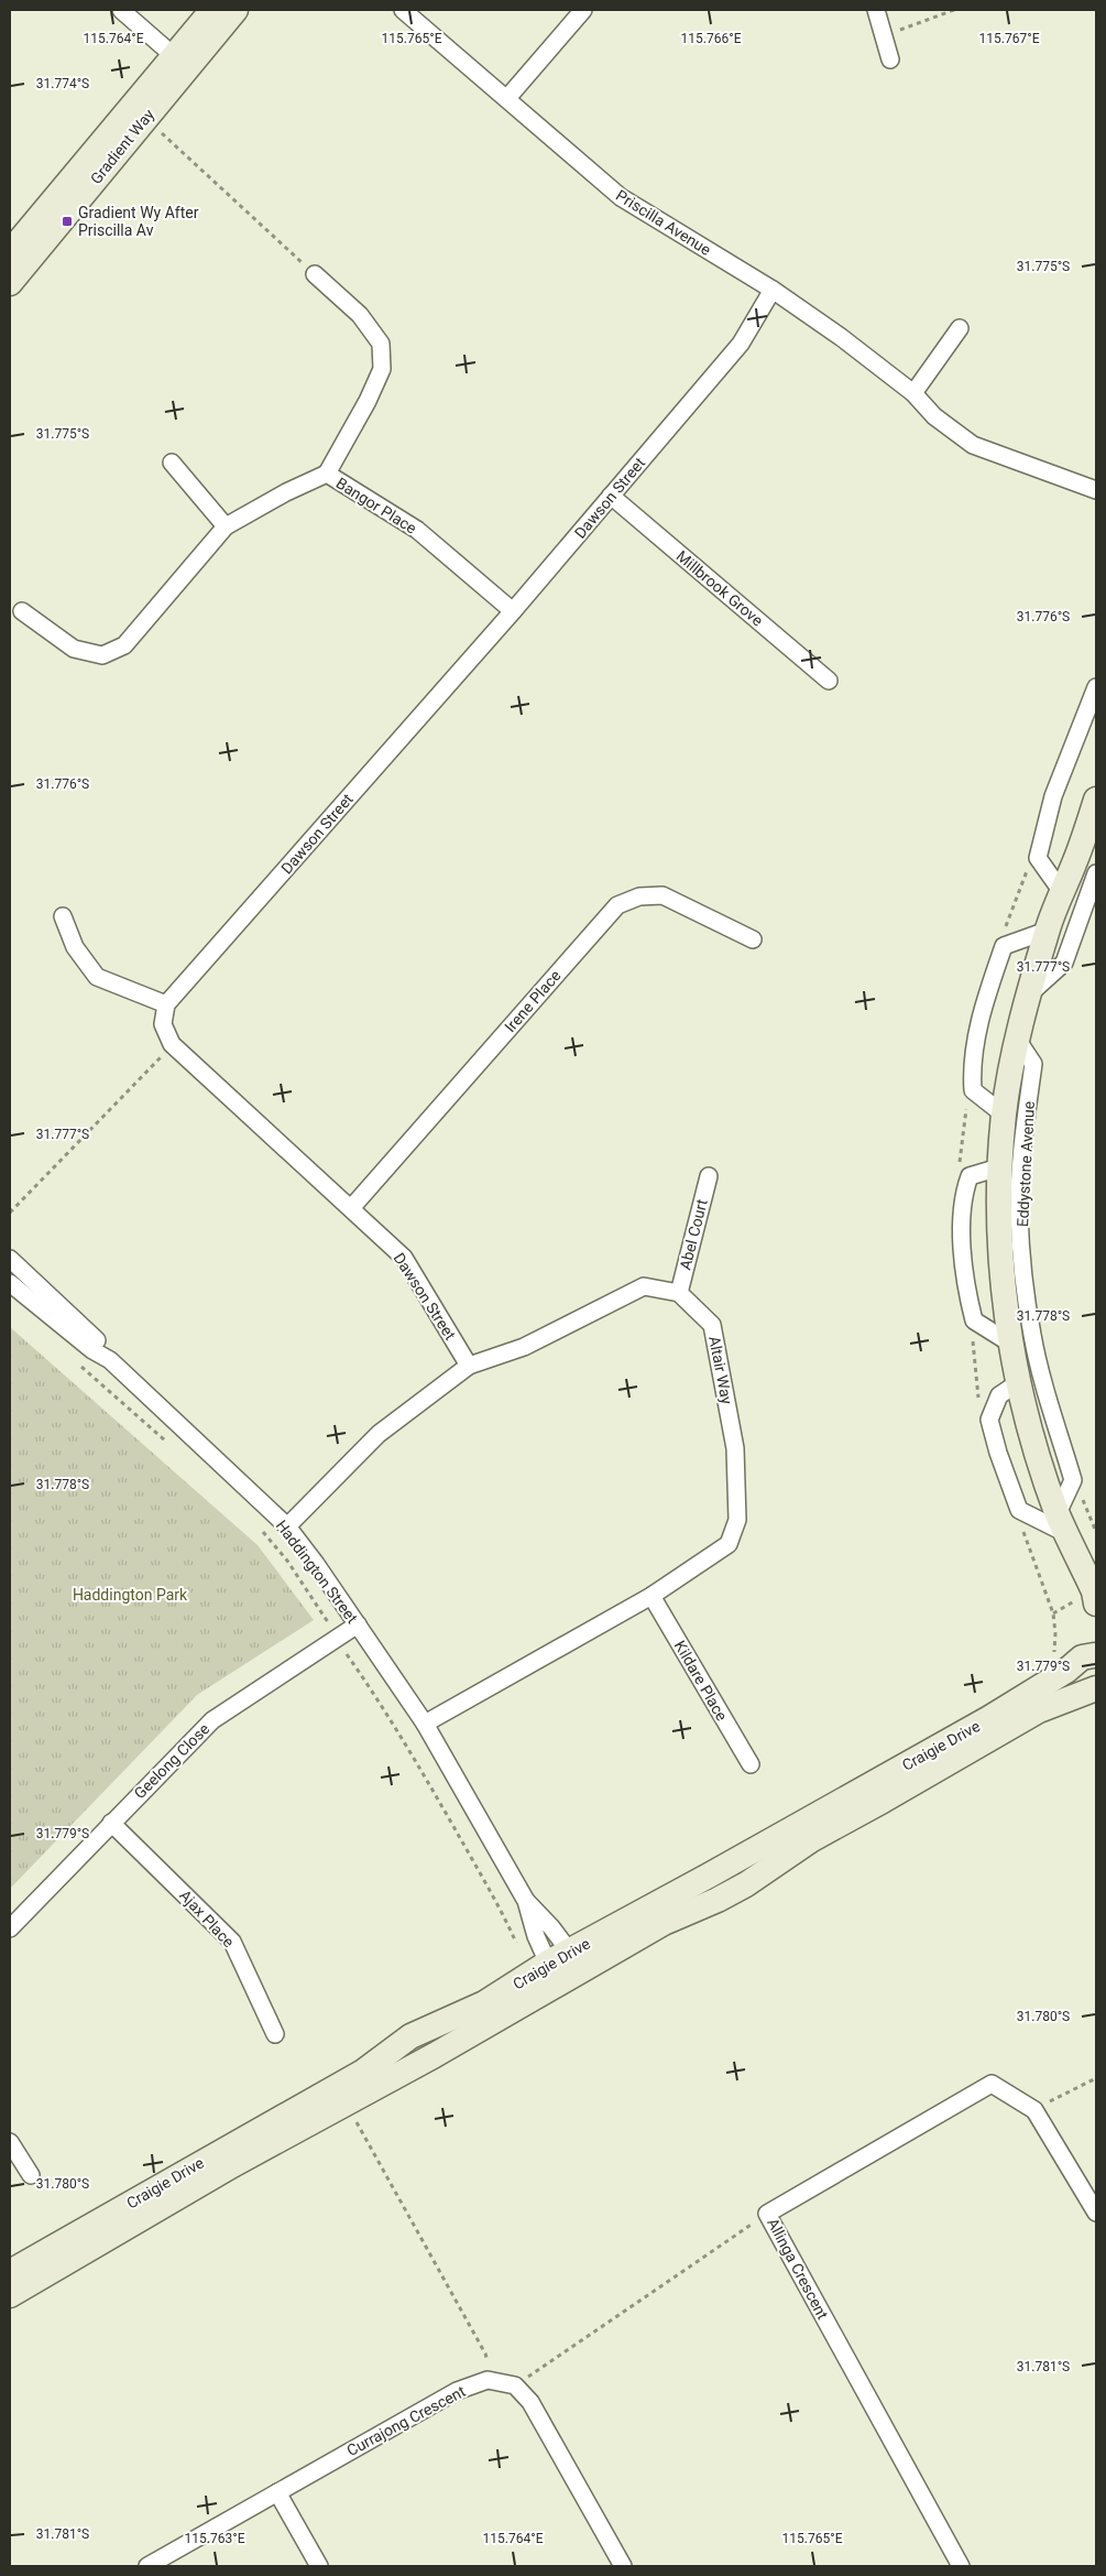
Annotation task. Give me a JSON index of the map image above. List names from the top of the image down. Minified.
{"streets":{"main road":["Gradient Way","Eddystone Avenue","Craigie Drive"],"street":["Priscilla Avenue","Dawson Street","Bangor Place","Millbrook Grove","Irene Place","Abel Court","Altair Way","Haddington Street","Kildare Place","Geelong Close","Ajax Place","Allinga Crescent","Currajong Crescent"]},"crossings":[["Priscilla Avenue","Dawson Street"],["Dawson Street","Bangor Place"],["Dawson Street","Millbrook Grove"],["Dawson Street","Irene Place"],["Abel Court","Altair Way"],["Altair Way","Haddington Street"],["Altair Way","Kildare Place"],["Haddington Street","Craigie Drive"],["Haddington Street","Geelong Close"],["Geelong Close","Ajax Place"]],"parks":["Haddington Park"],"places":{"transit":["Gradient Wy After Priscilla Av"]},"coordinates":["115.766°E","115.767°E","115.764°E","115.765°E","31.774°S","31.775°S","31.776°S","31.777°S","31.778°S","31.779°S","31.780°S","31.781°S","115.763°E"]}
